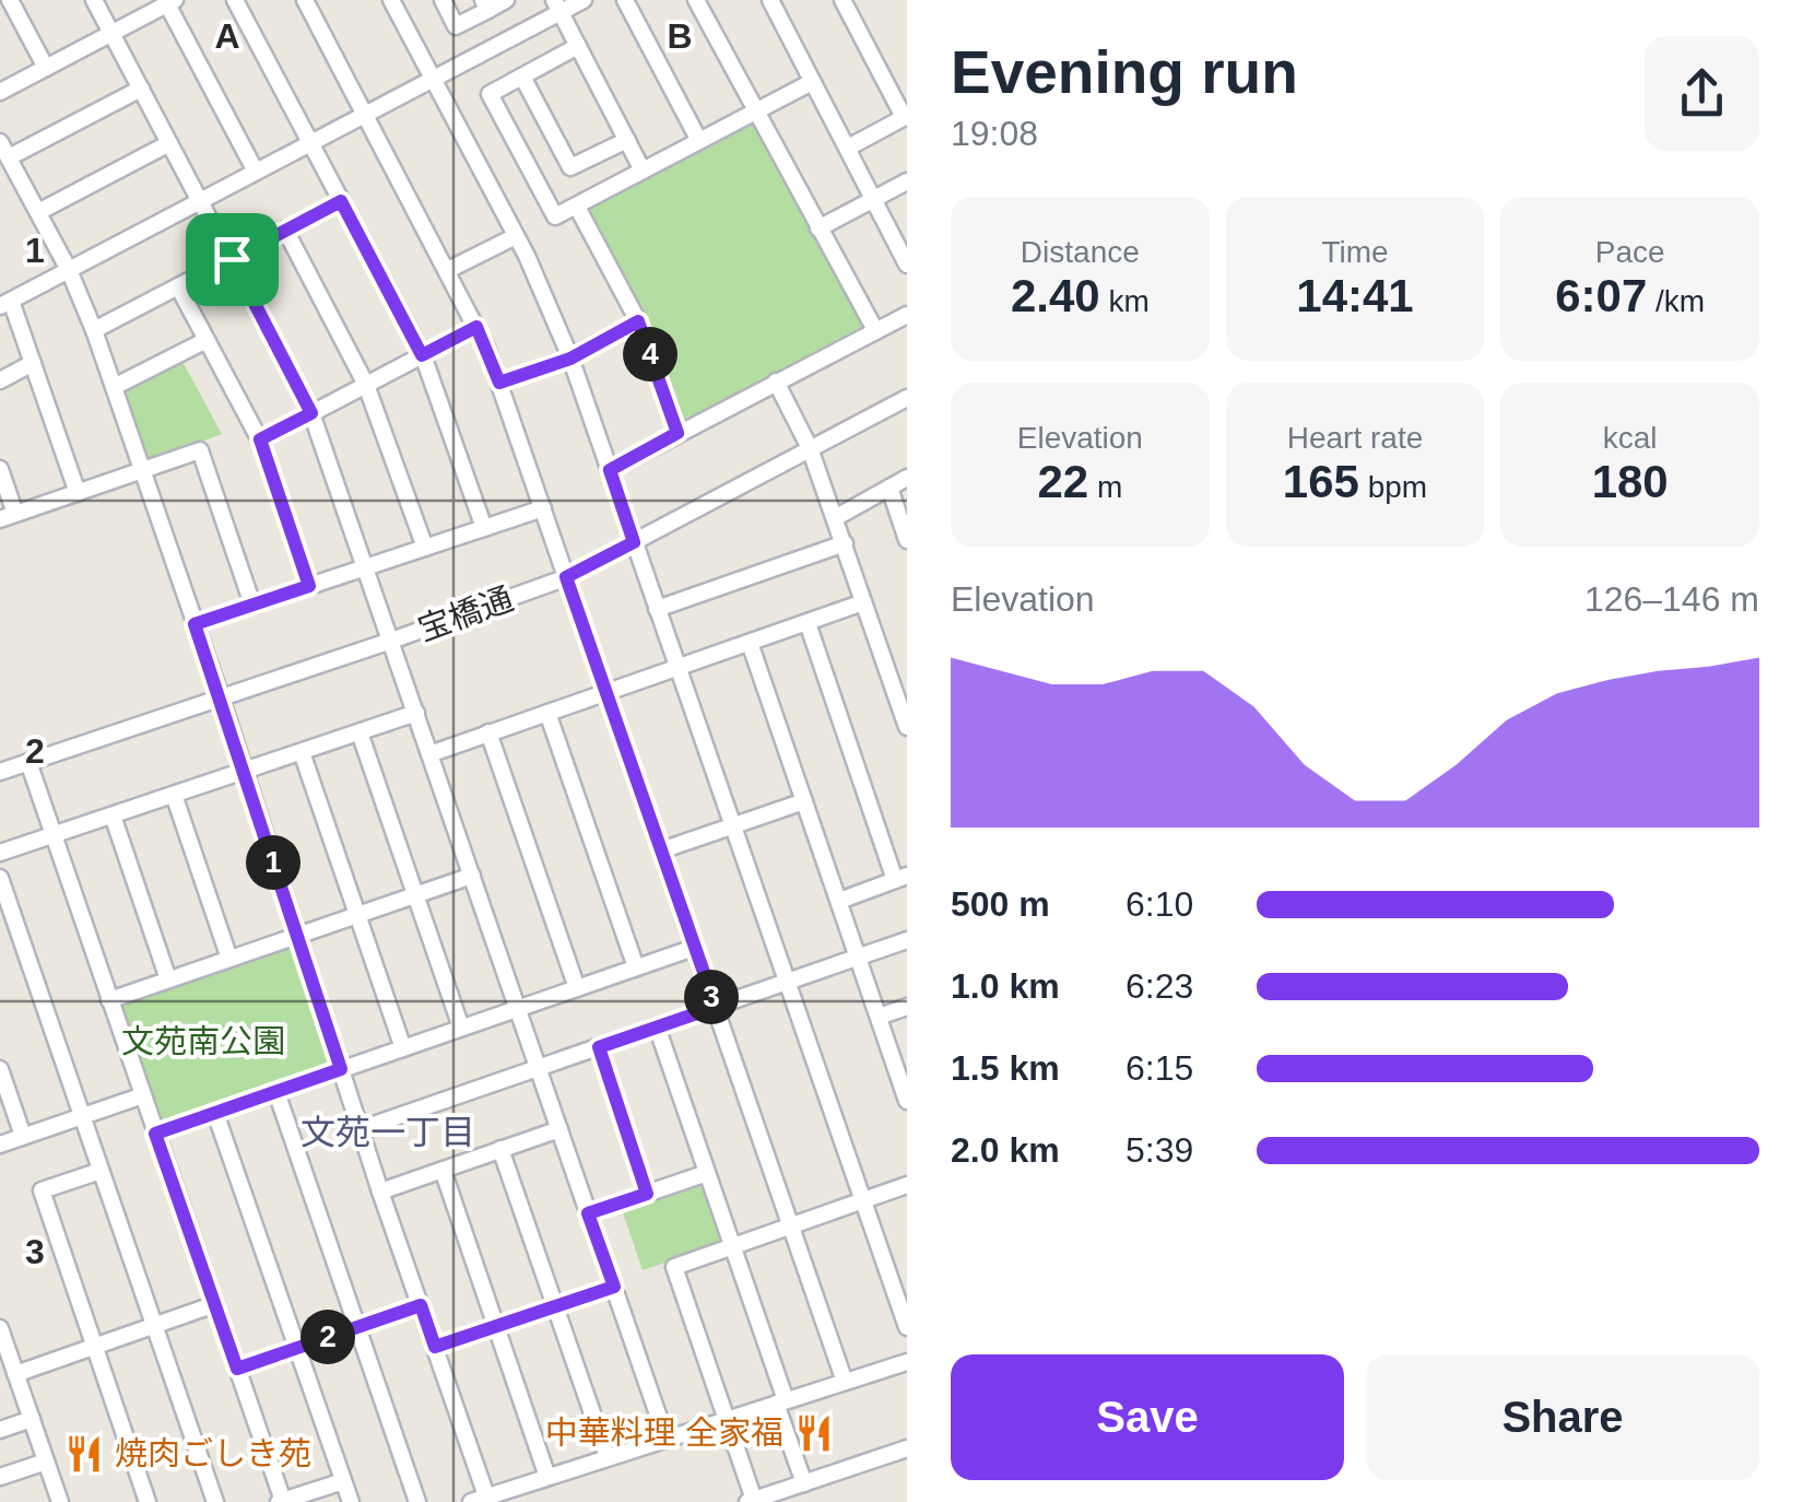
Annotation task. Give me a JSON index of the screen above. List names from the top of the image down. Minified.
{"streets":{"street":["宝橋通"]},"districts":["文苑一丁目"],"parks":["文苑南公園"],"places":{"restaurant":["中華料理 全家福","焼肉ごしき苑"]},"page":{"heading":["Evening run","19:08"],"stats":[["Distance","2.40 km"],["Time","14:41"],["Pace","6:07 /km"],["Elevation","22 m"],["Heart rate","165 bpm"],["kcal","180"]],"pins":["4","1","3","2"],"chart":["Elevation","126–146 m"],"list":[{"name":"500 m","note":"6:10"},{"name":"1.0 km","note":"6:23"},{"name":"1.5 km","note":"6:15"},{"name":"2.0 km","note":"5:39"}],"buttons":["Save","Share"]},"grid":{"columns":["A","B"],"rows":["1","2","3"]}}
